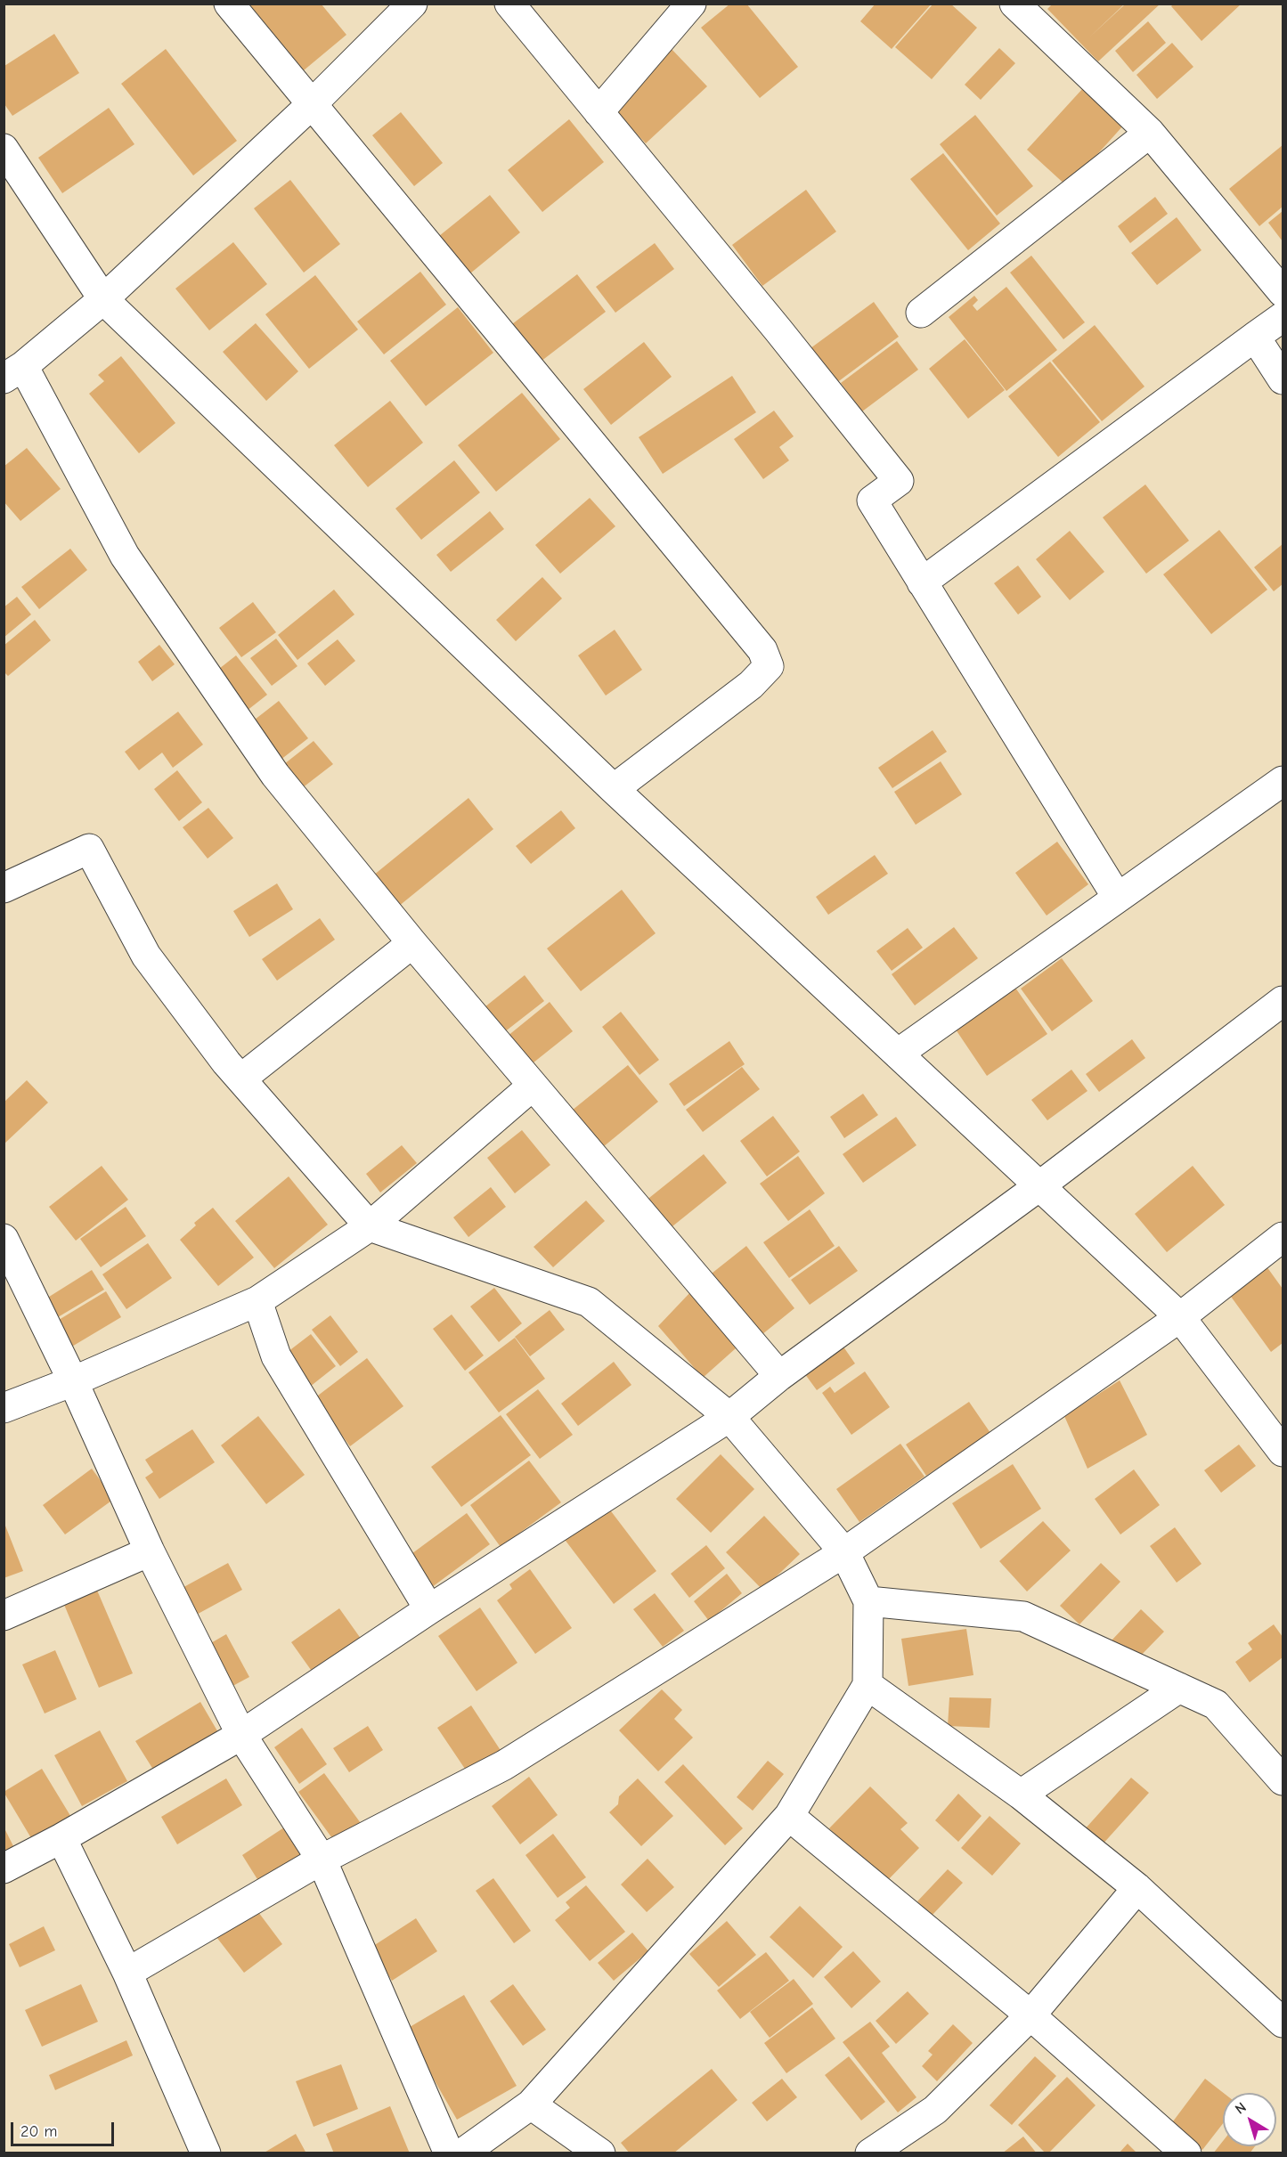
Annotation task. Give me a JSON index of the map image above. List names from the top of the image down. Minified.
{"scale_bar":"20 m","north":"top left"}
